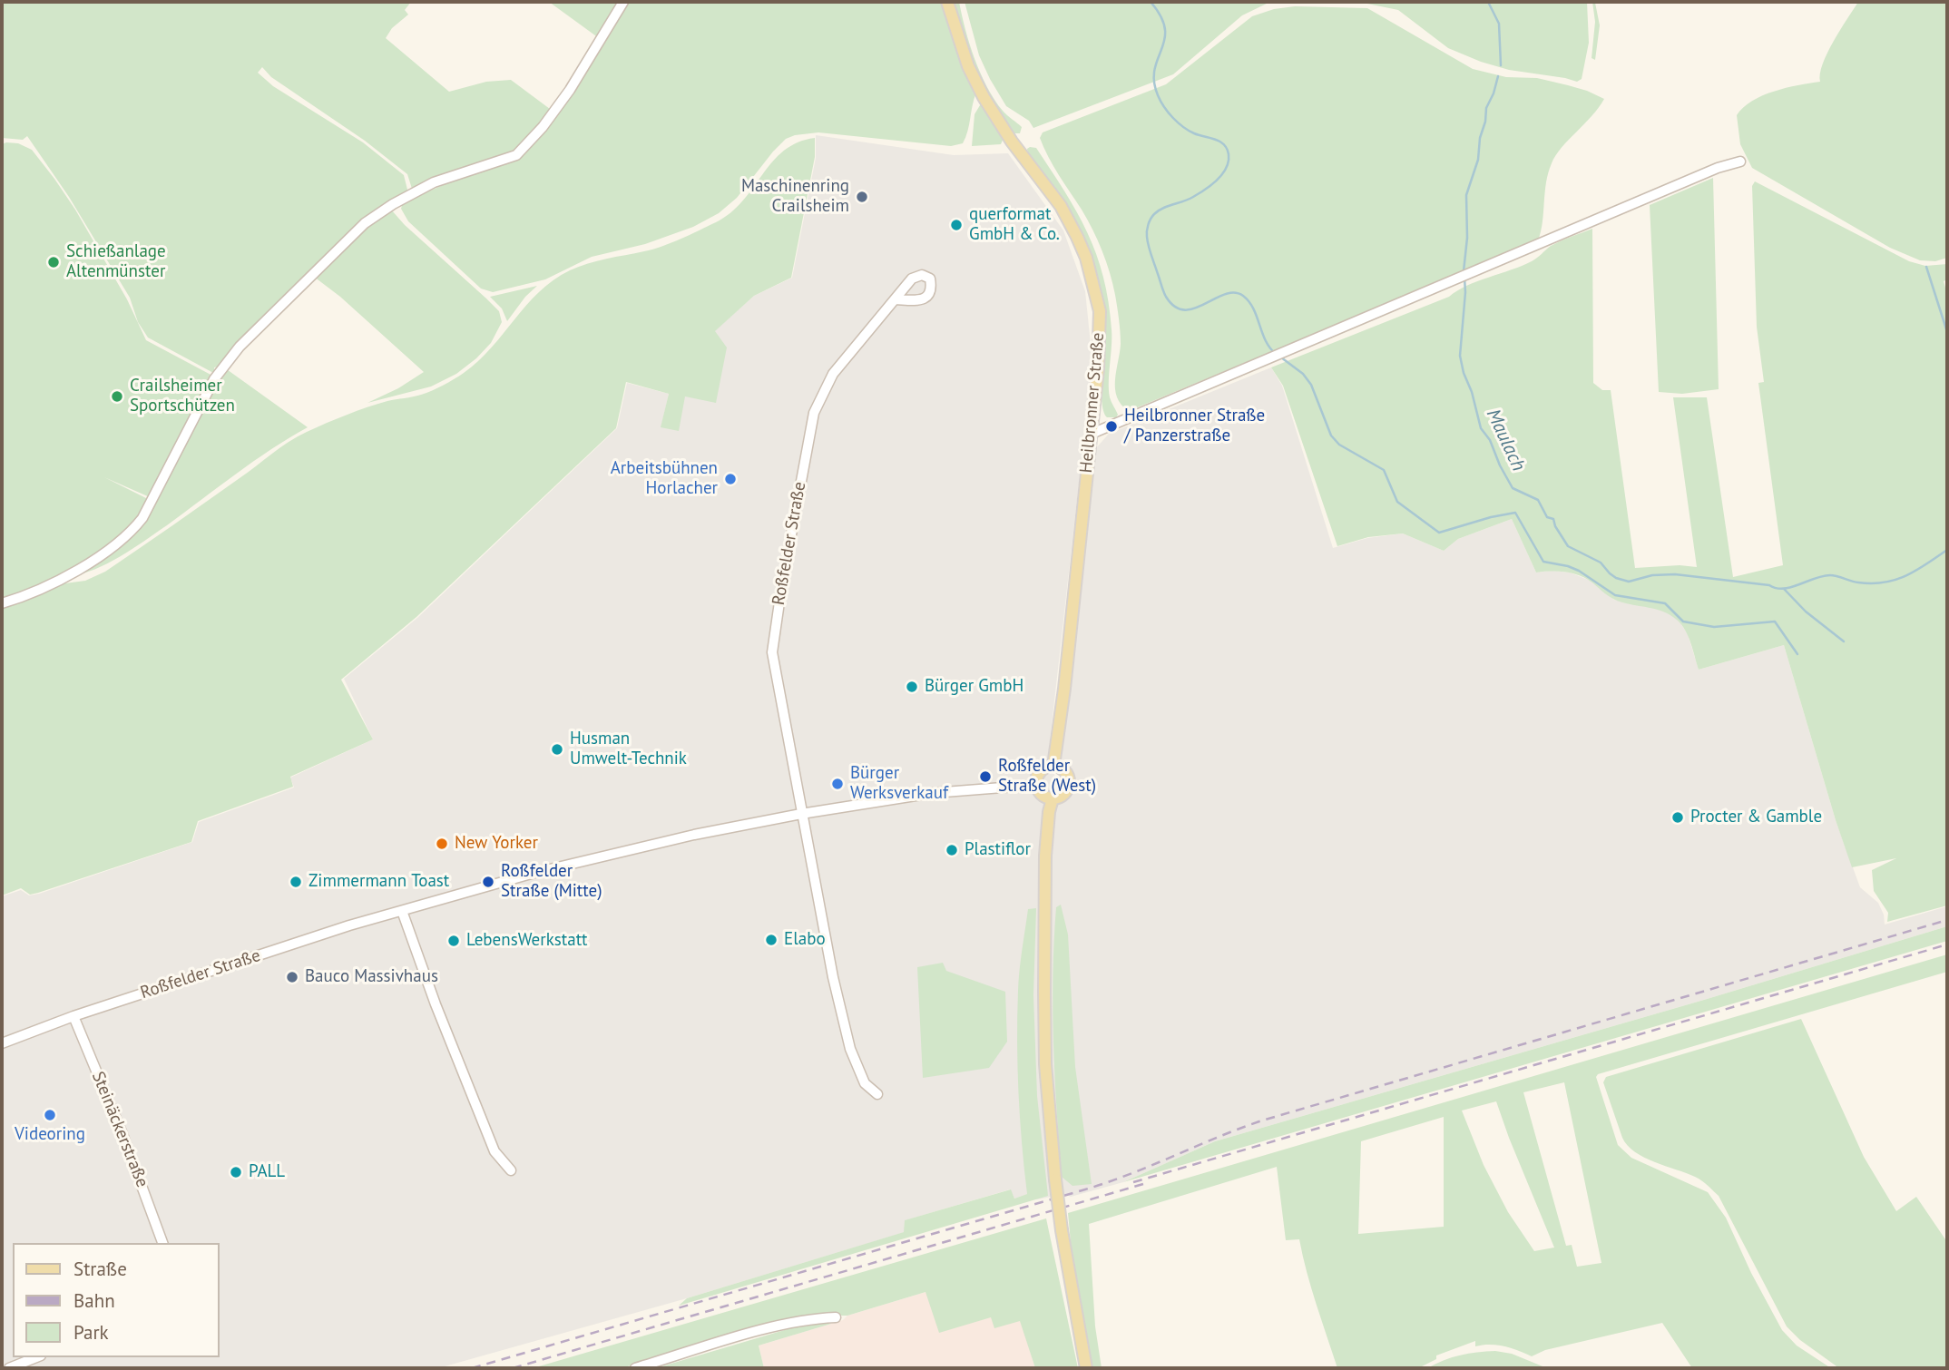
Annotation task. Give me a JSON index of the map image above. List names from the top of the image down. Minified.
{"streets":{"main road":["Heilbronner Straße"],"street":["Roßfelder Straße","Steinäckerstraße"]},"crossings":[["Heilbronner Straße","Roßfelder Straße"],["Roßfelder Straße","Steinäckerstraße"]],"water":["Maulach"],"places":["Maschinenring Crailsheim","querformat GmbH & Co.","Schießanlage Altenmünster","Crailsheimer Sportschützen","Heilbronner Straße / Panzerstraße","Arbeitsbühnen Horlacher","Bürger GmbH","Husman Umwelt-Technik","Roßfelder Straße (West)","Bürger Werksverkauf","Procter & Gamble","New Yorker","Plastiflor","Zimmermann Toast","Roßfelder Straße (Mitte)","Elabo","LebensWerkstatt","Bauco Massivhaus","Videoring","PALL"],"legend":["Straße","Bahn","Park"]}
